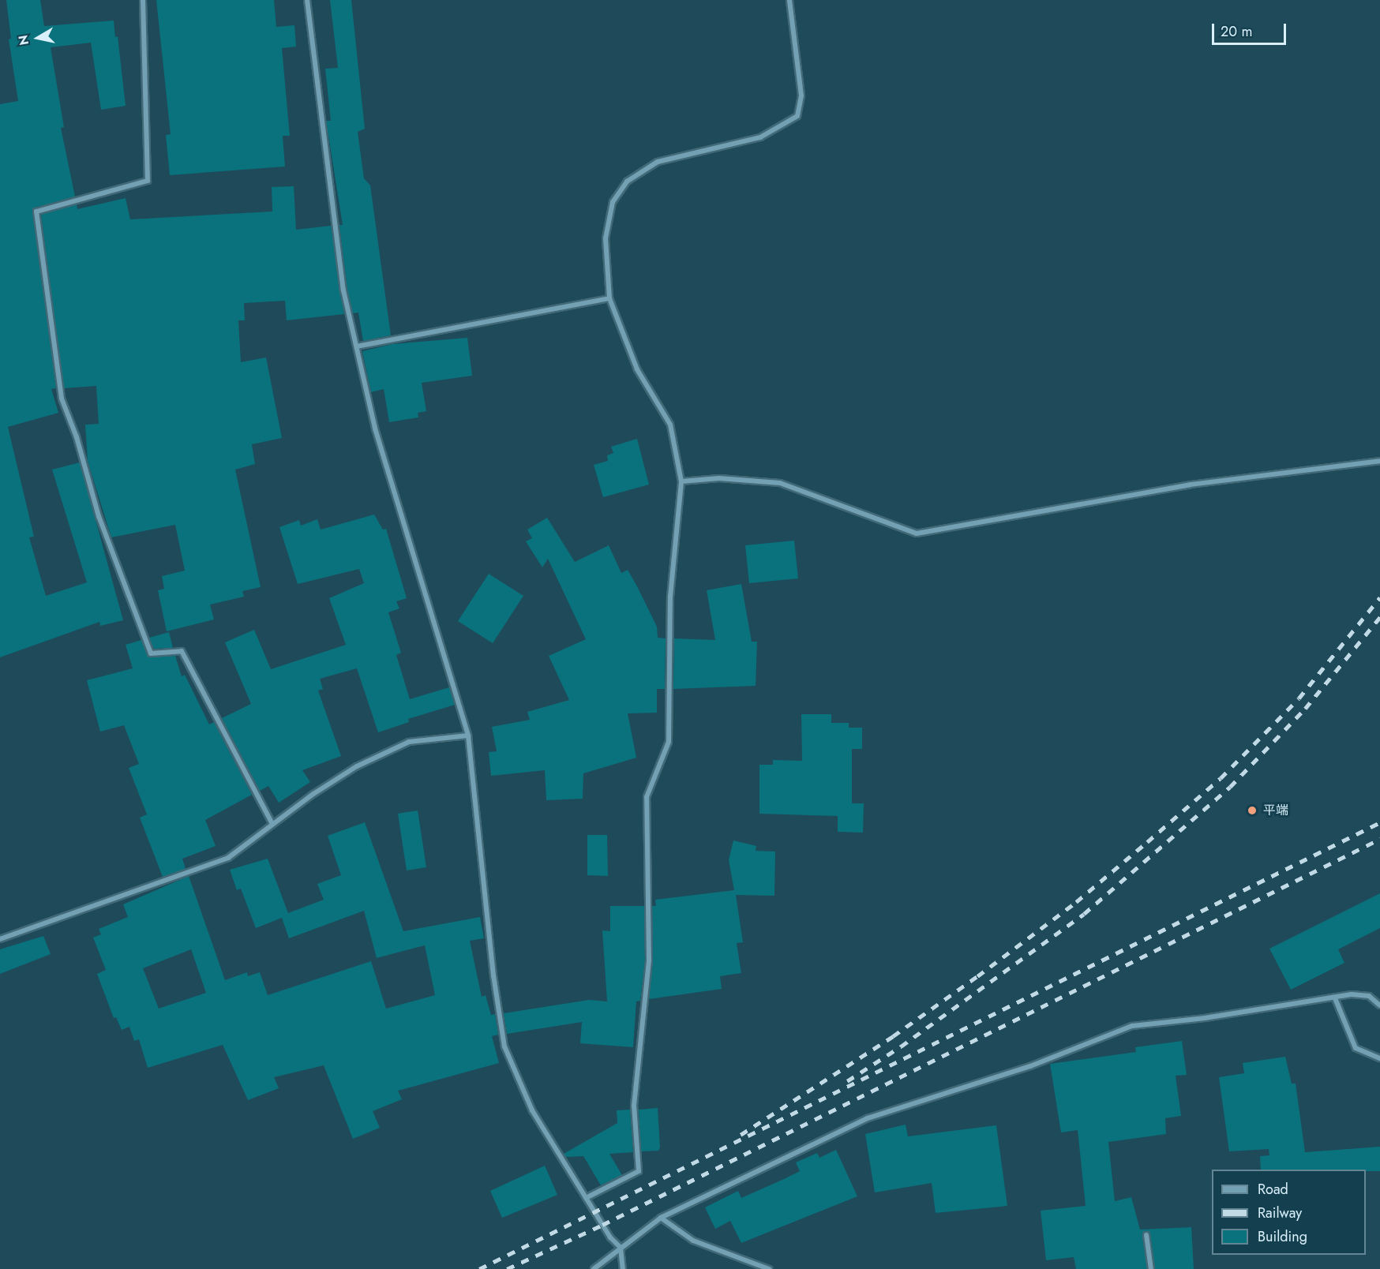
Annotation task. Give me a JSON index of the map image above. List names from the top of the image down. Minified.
{"places":["平端"],"legend":["Road","Railway","Building"],"scale_bar":"20 m","north":"left"}
